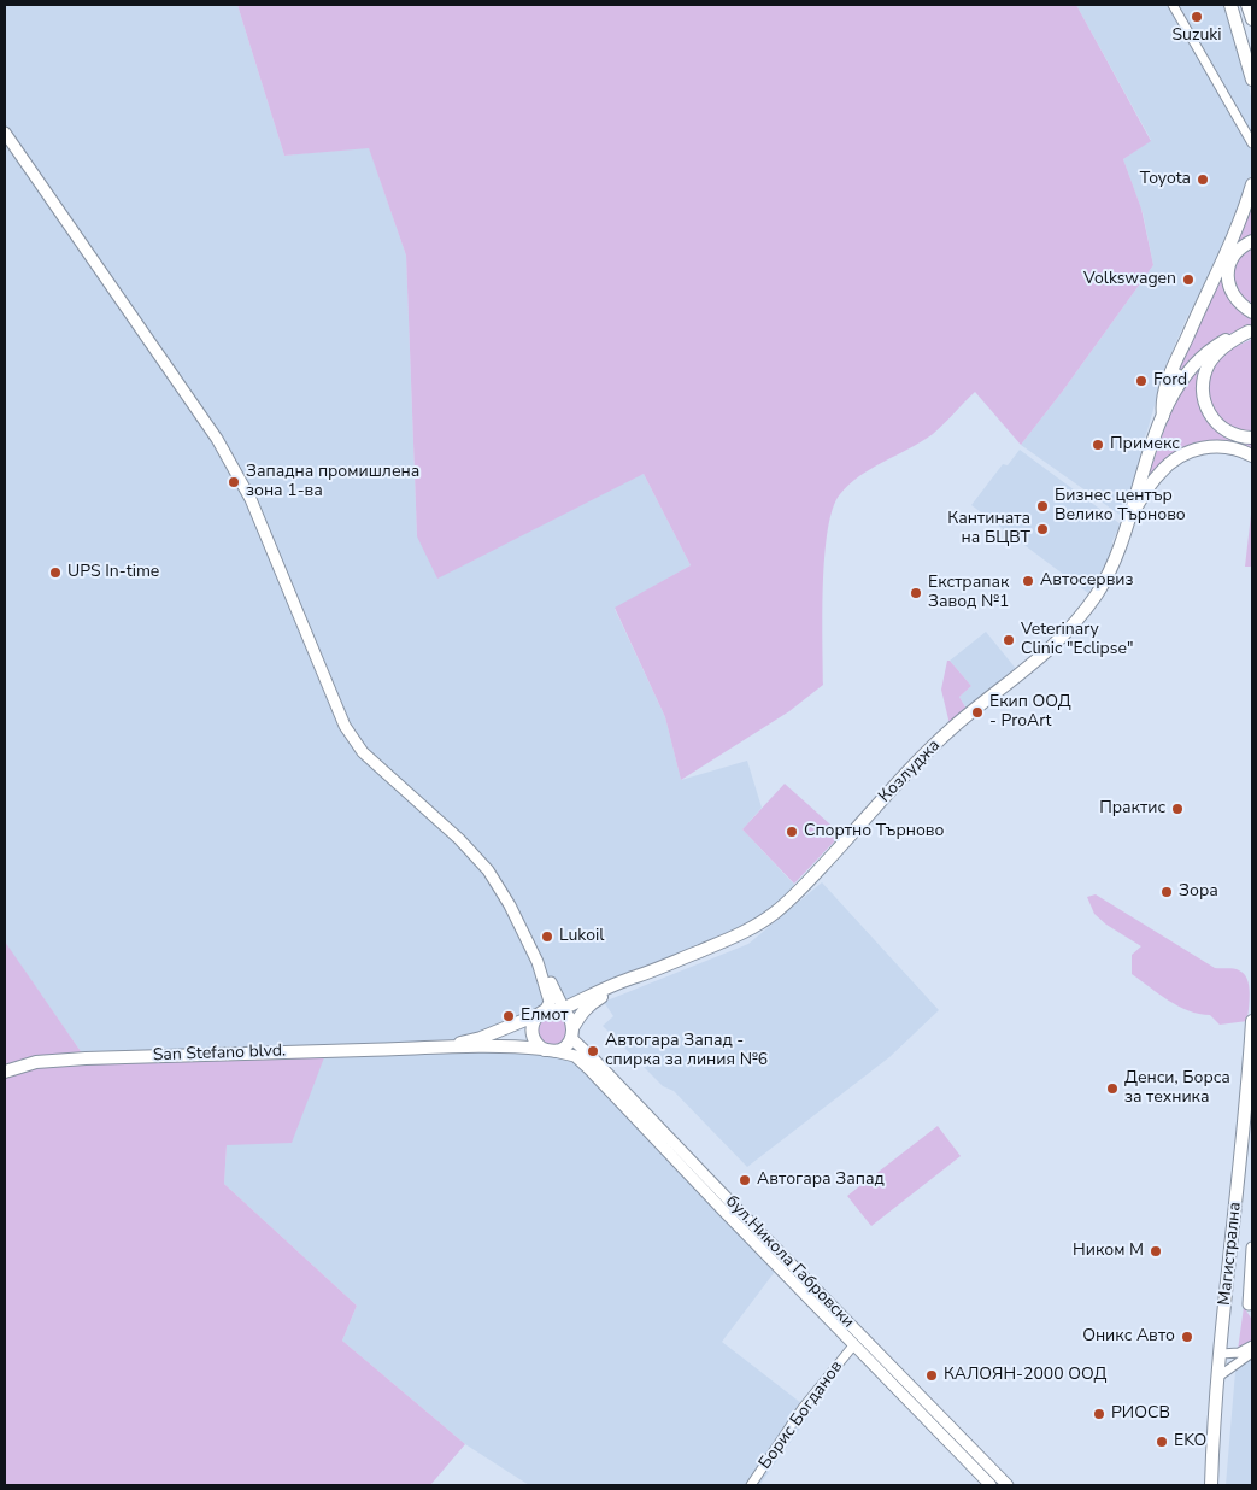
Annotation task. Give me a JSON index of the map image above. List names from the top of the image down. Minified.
{"streets":{"main road":["Козлуджа","San Stefano blvd.","Магистрална"],"street":["бул.Никола Габровски","Борис Богданов"]},"crossings":[["Козлуджа","San Stefano blvd."],["Козлуджа","бул.Никола Габровски"],["San Stefano blvd.","бул.Никола Габровски"],["бул.Никола Габровски","Борис Богданов"]],"places":["Suzuki","Toyota","Volkswagen","Ford","Примекс","Западна промишлена зона 1-ва","Бизнес център Велико Търново","Кантината на БЦВТ","UPS In-time","Автосервиз","Екстрапак Завод №1","Veterinary Clinic \"Eclipse\"","Екип ООД - ProArt","Практис","Спортно Търново","Зора","Lukoil","Елмот","Автогара Запад - спирка за линия №6","Денси, Борса за техника","Автогара Запад","Ником М","Оникс Авто","КАЛОЯН-2000 ООД","РИОСВ","EKO"]}
